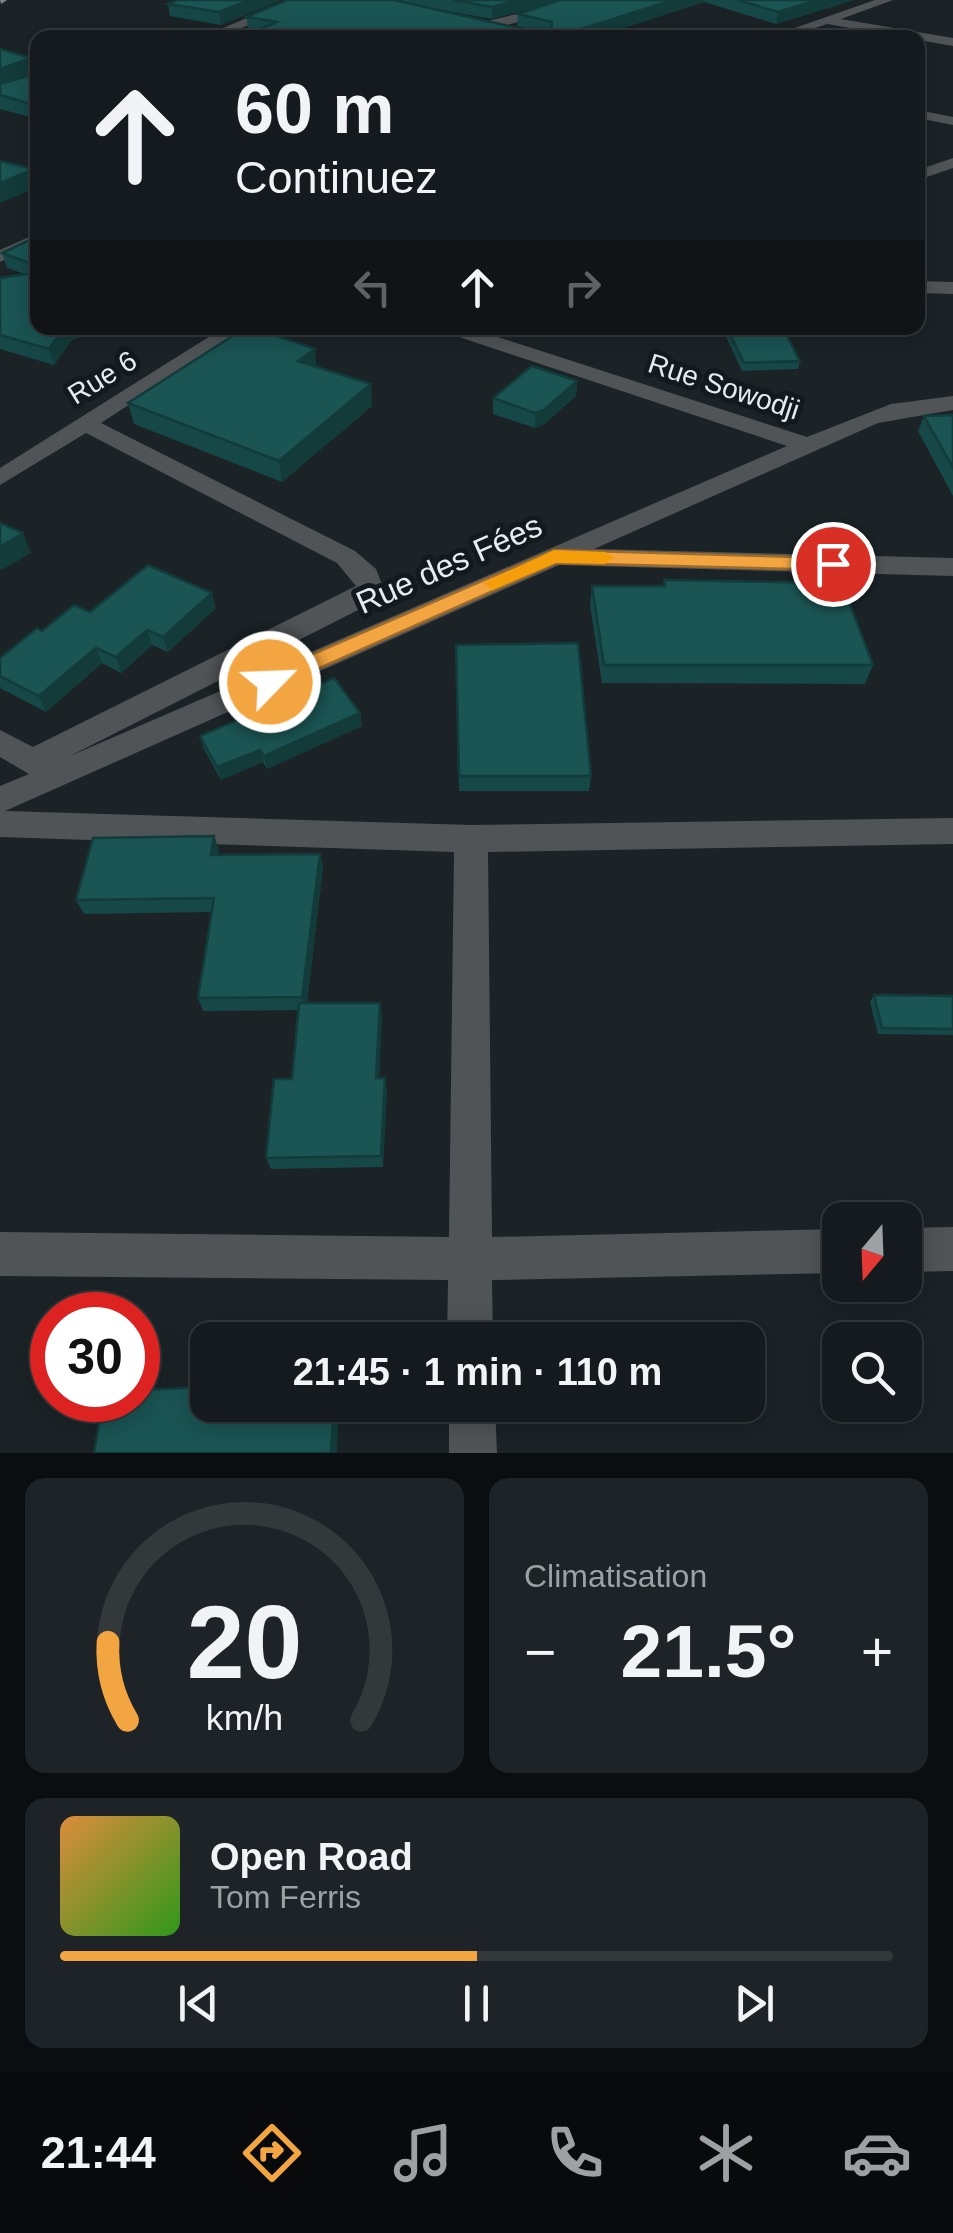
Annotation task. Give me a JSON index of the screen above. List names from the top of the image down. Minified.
{"streets":{"street":["Rue 6","Rue Sowodji","Rue des Fées"]},"crossings":[["Rue Sowodji","Rue des Fées"]],"north":"bottom","page":{"turn":["60 m","Continuez"],"limit":"30","trip":"21:45 · 1 min · 110 m","tile":"Climatisation","heat":["−","21.5°","+"],"song":["Open Road","Tom Ferris"],"tabs":"21:44","gauge":["20","km/h"]}}
